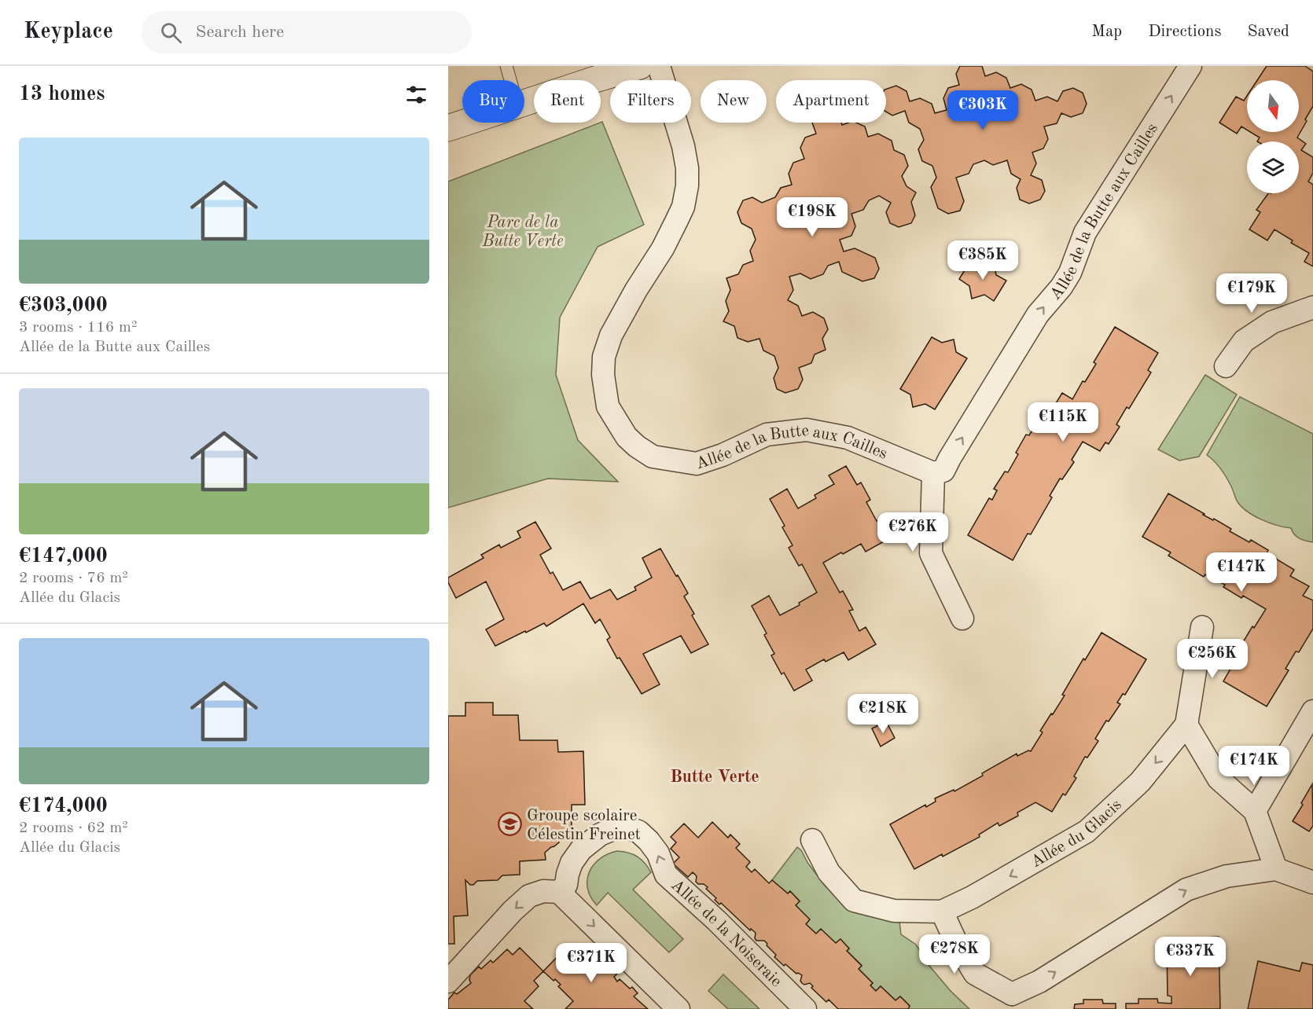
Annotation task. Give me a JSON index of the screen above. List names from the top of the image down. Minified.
{"streets":{"street":["Allée de la Butte aux Cailles","Allée du Glacis","Allée de la Noiseraie"]},"one_way":["Allée de la Butte aux Cailles"],"districts":["Butte Verte"],"parks":["Parc de la Butte Verte"],"places":{"school or university":["Groupe scolaire Célestin Freinet"]},"north":"bottom","page":{"header":"Keyplace","search":"Search here","nav":["Map","Directions","Saved"],"heading":"13 homes","chip":["Buy","Rent","Filters","New","Apartment"],"price":["€303K","€198K","€385K","€179K","€115K","€276K","€147K","€256K","€218K","€174K","€278K","€337K","€371K"],"list":[{"name":"€303,000","note":"3 rooms · 116 m² · Allée de la Butte aux Cailles"},{"name":"€147,000","note":"2 rooms · 76 m² · Allée du Glacis"},{"name":"€174,000","note":"2 rooms · 62 m² · Allée du Glacis"}]}}
